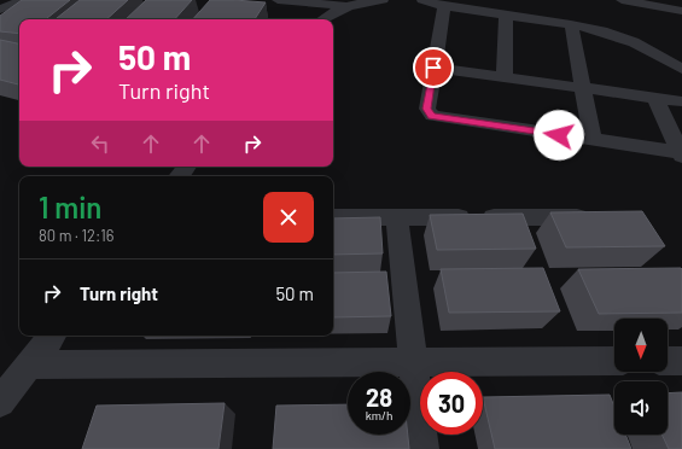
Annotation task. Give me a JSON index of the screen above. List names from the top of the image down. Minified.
{"north":"bottom","page":{"turn":["50 m","Turn right"],"heading":["1 min","80 m · 12:16"],"list":[{"name":"Turn right","value":"50 m"}],"speed":"28 km/h","limit":"30"}}
